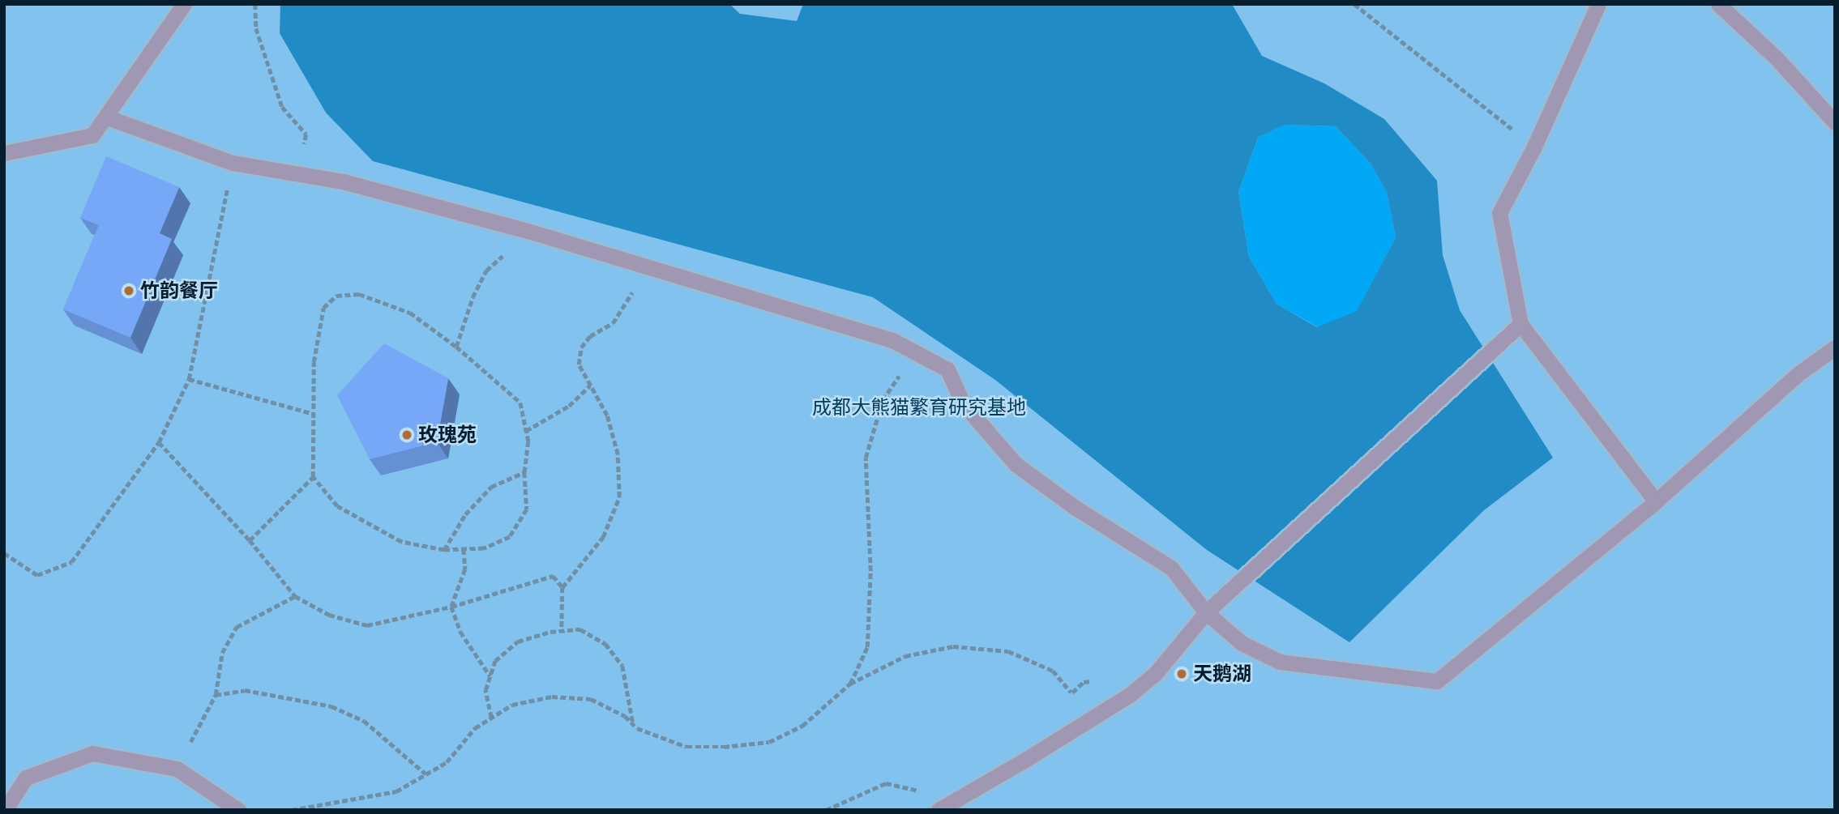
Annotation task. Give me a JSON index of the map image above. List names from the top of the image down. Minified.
{"parks":["成都大熊猫繁育研究基地"],"places":["竹韵餐厅","玫瑰苑","天鹅湖"]}
